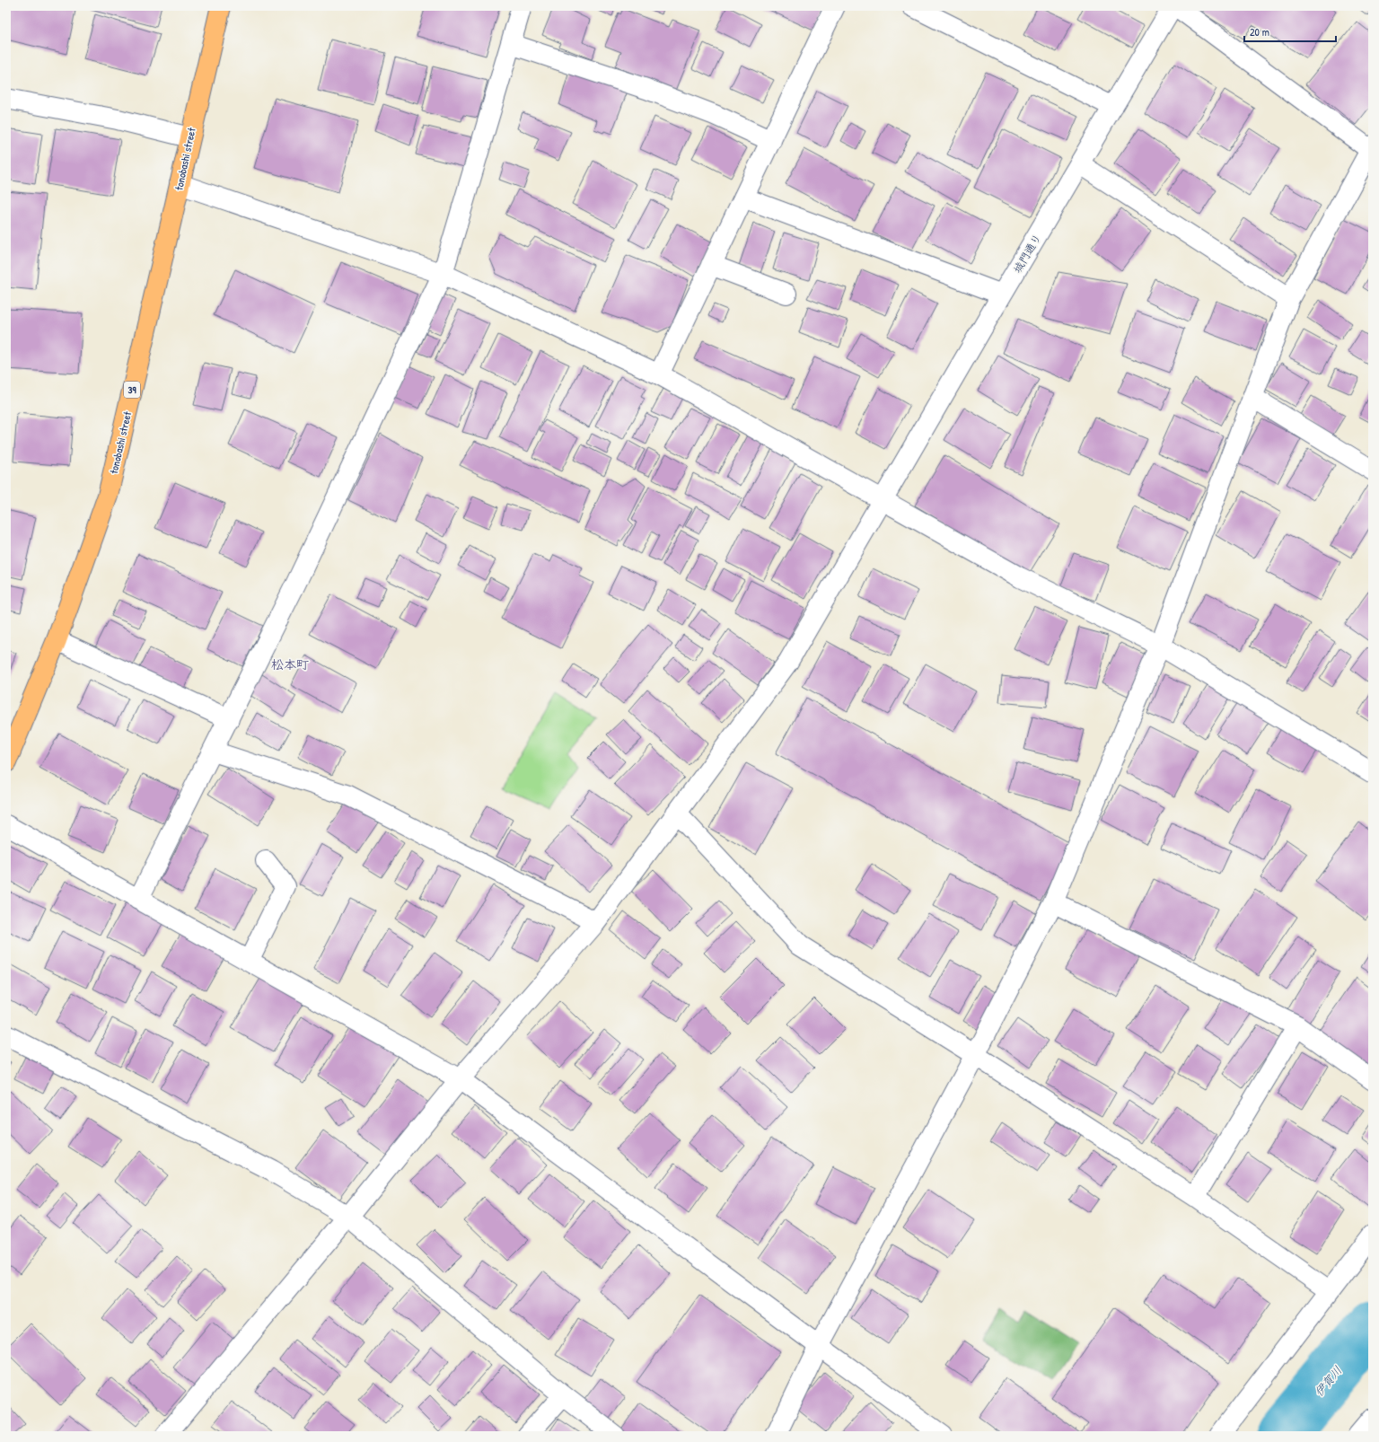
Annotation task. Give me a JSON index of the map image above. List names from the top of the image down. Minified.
{"streets":{"main road":["tonobashi street","39"],"street":["城門通り"]},"districts":["松本町"],"water":["伊賀川"],"scale_bar":"20 m"}
